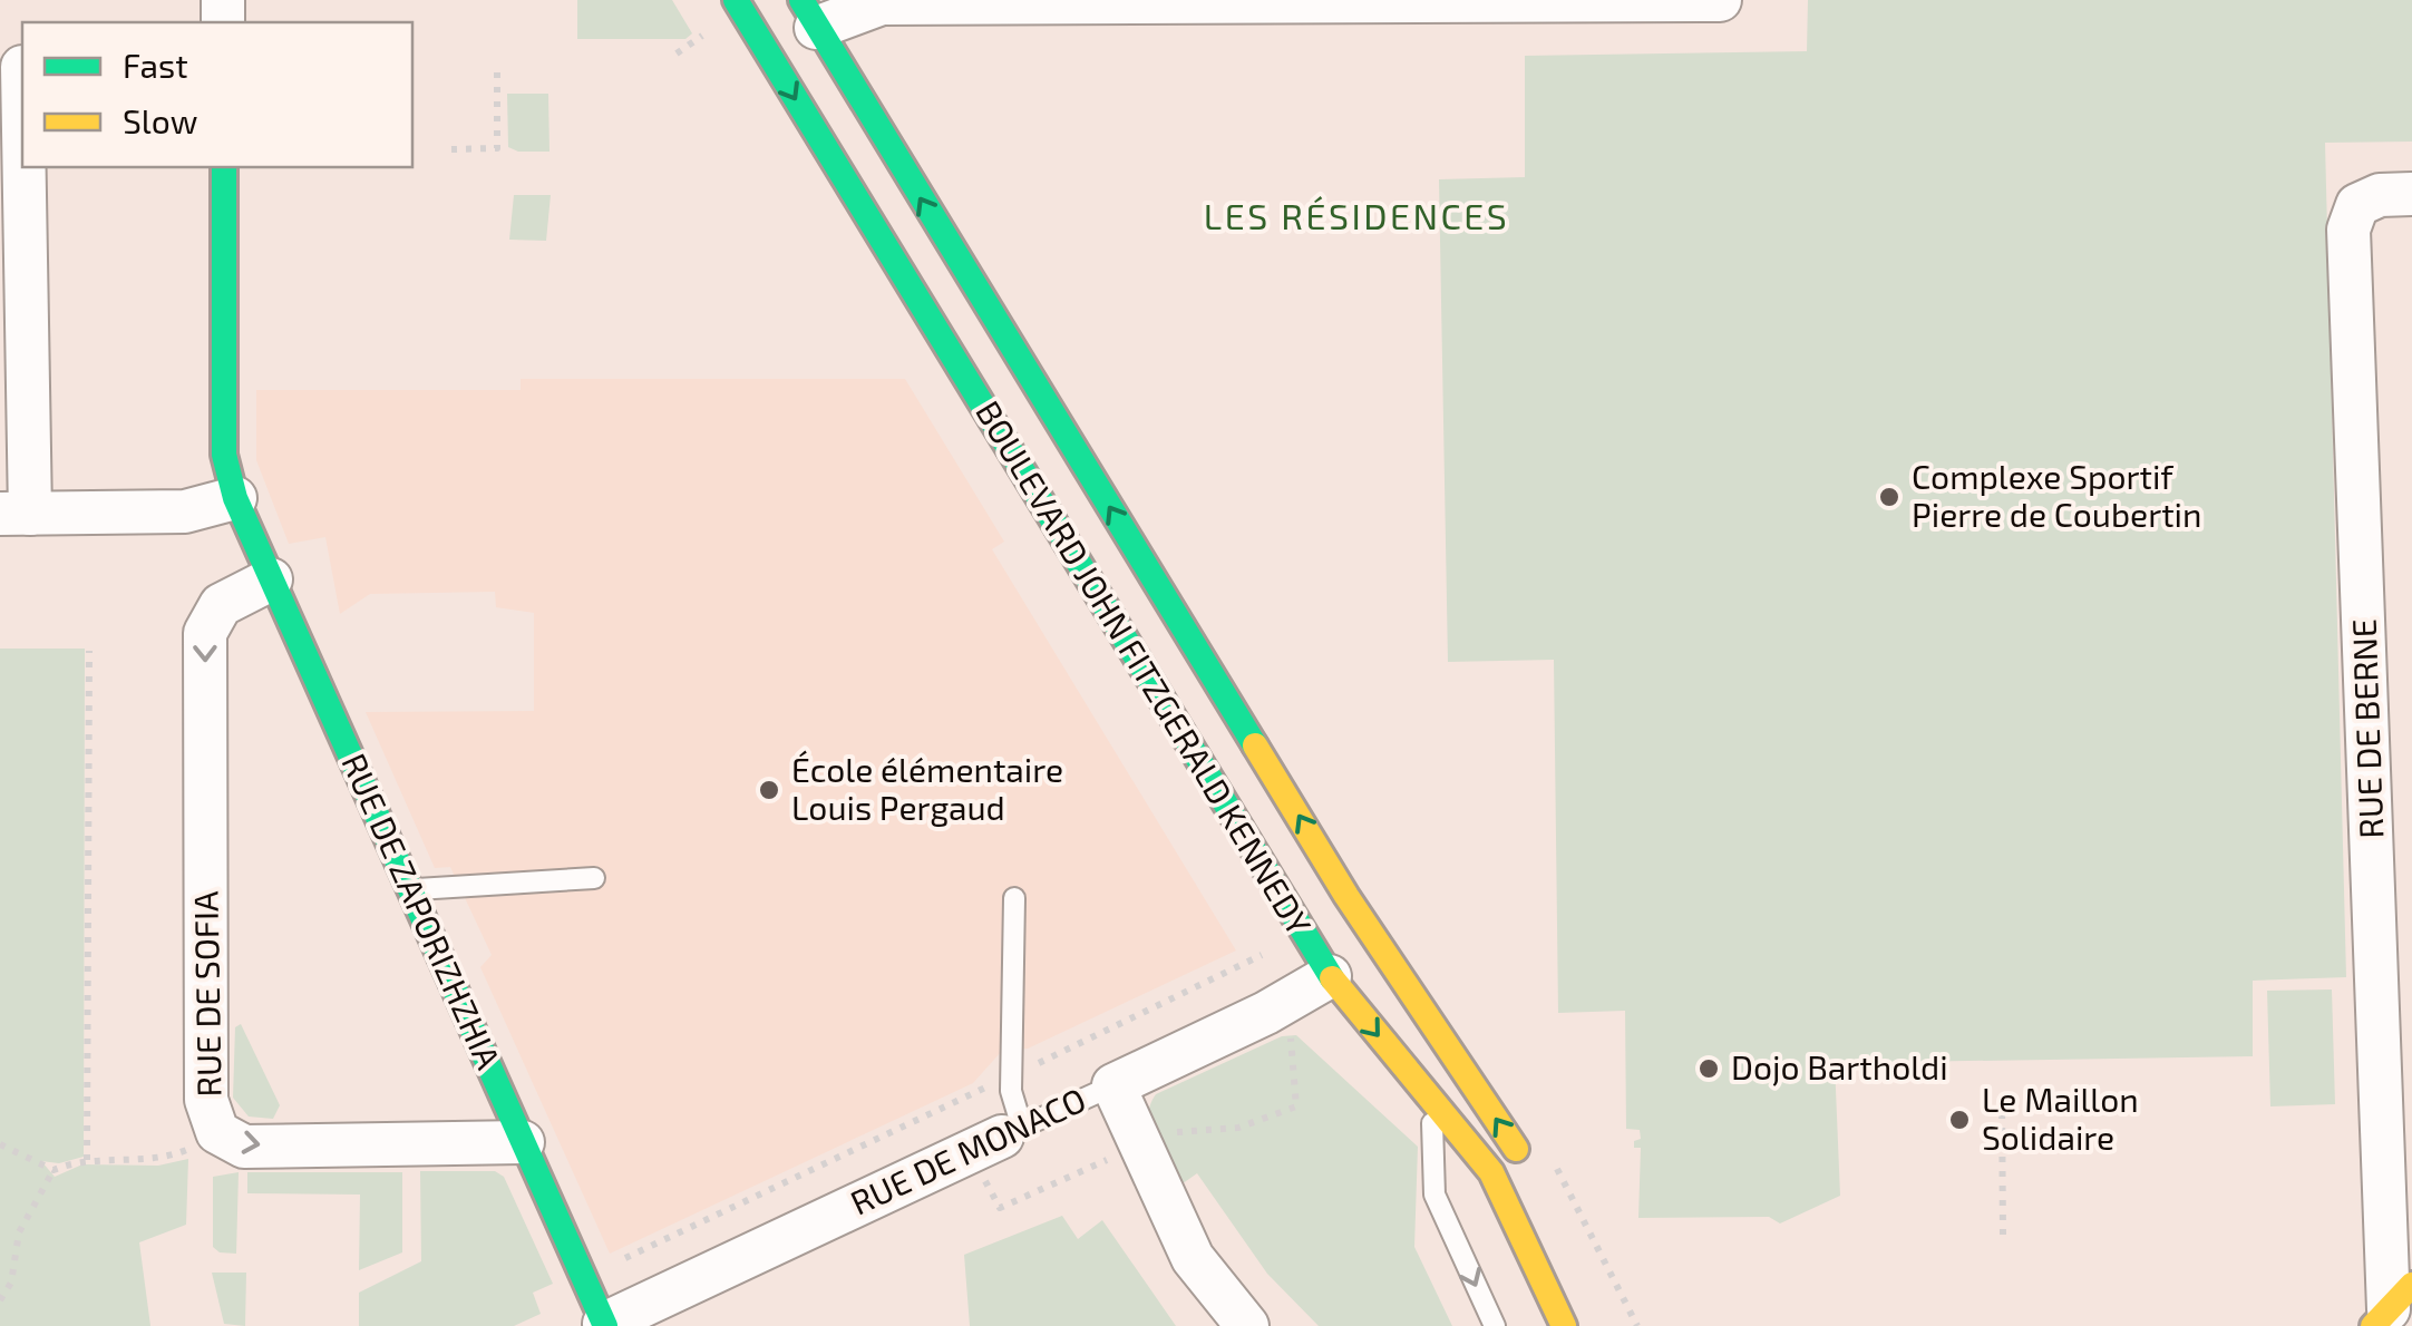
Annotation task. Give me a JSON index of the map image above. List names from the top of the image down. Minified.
{"streets":{"main road":["BOULEVARD JOHN FITZGERALD KENNEDY","RUE DE ZAPORIZHZHIA"],"street":["RUE DE BERNE","RUE DE SOFIA","RUE DE MONACO"]},"crossings":[["BOULEVARD JOHN FITZGERALD KENNEDY","RUE DE MONACO"],["RUE DE ZAPORIZHZHIA","RUE DE SOFIA"],["RUE DE ZAPORIZHZHIA","RUE DE MONACO"]],"districts":["LES RÉSIDENCES"],"places":["Complexe Sportif Pierre de Coubertin","École élémentaire Louis Pergaud","Dojo Bartholdi","Le Maillon Solidaire"],"legend":["Fast","Slow"]}
